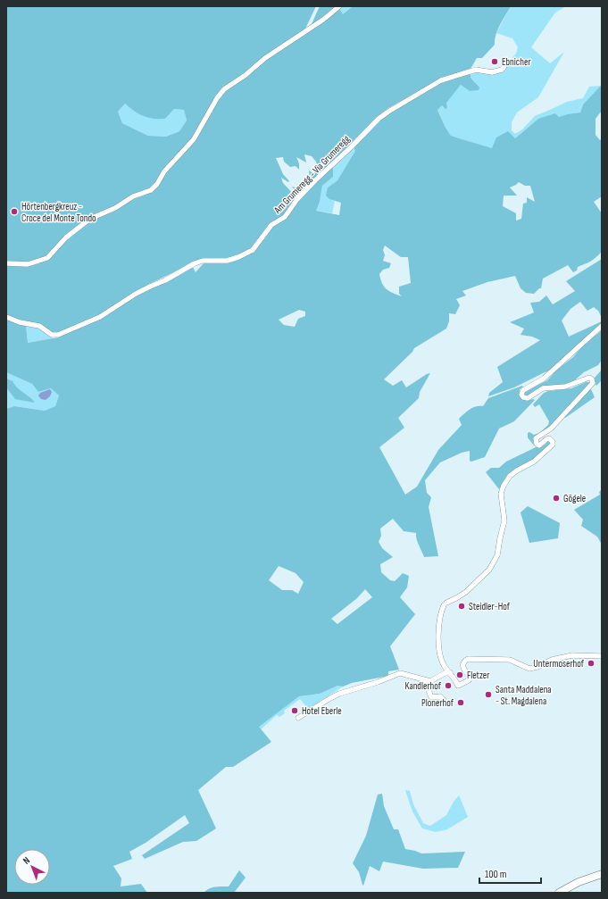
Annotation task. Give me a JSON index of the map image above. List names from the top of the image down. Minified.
{"streets":{"street":["Am Grumeregg - Via Grumeregg"]},"places":["Ebnicher","Hörtenbergkreuz - Croce del Monte Tondo","Gögele","Steidler-Hof","Untermoserhof","Fletzer","Kandlerhof","Santa Maddalena - St. Magdalena","Plonerhof","Hotel Eberle"],"scale_bar":"100 m","north":"top left"}
